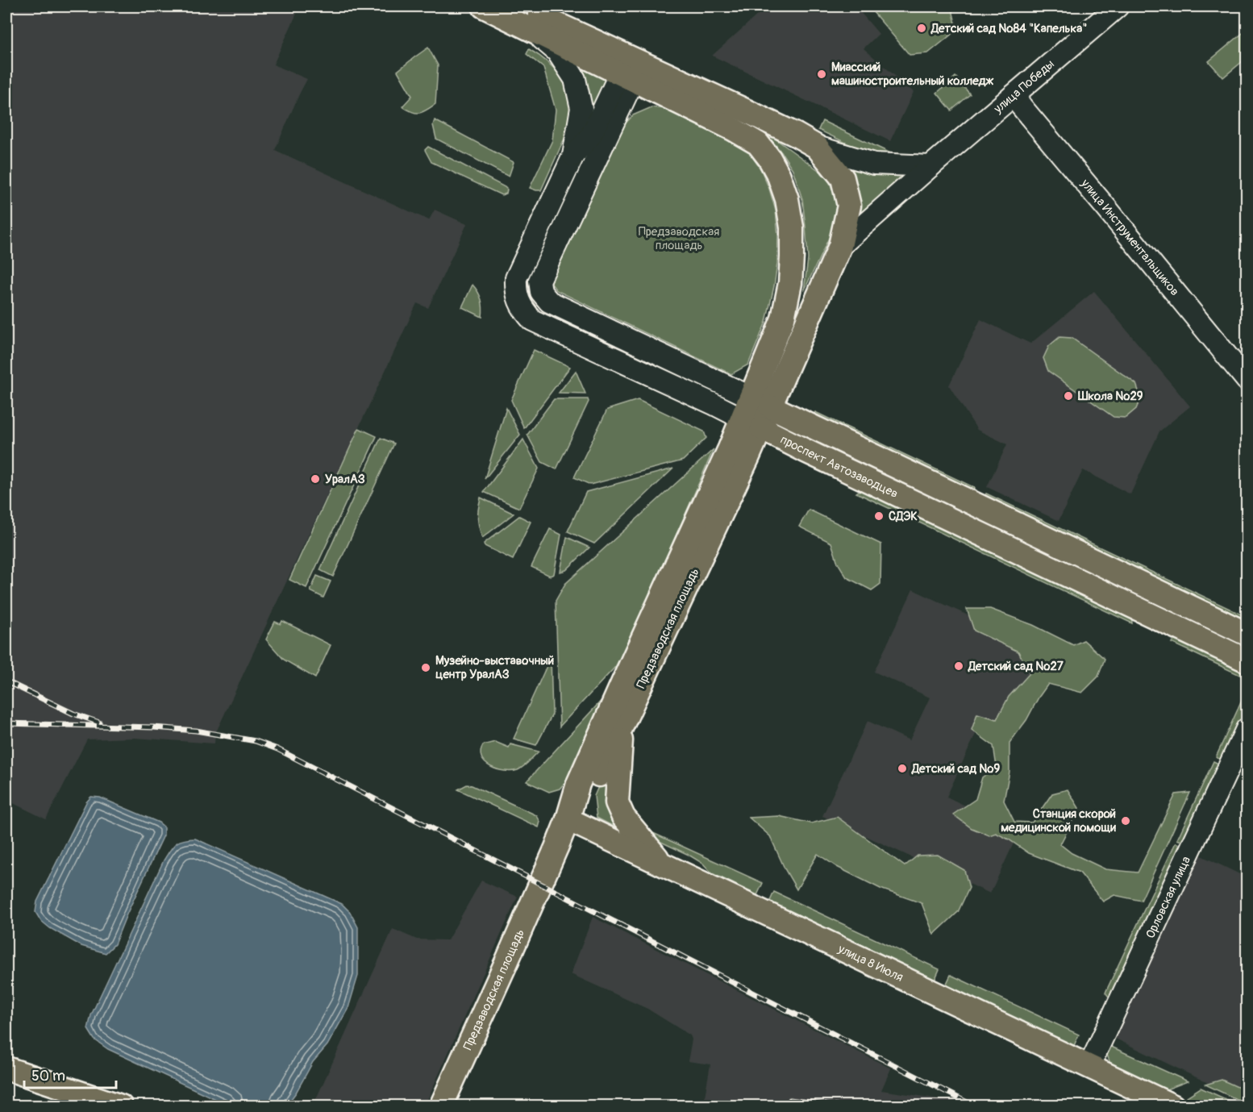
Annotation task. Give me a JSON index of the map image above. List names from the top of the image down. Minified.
{"streets":{"main road":["улица Победы","улица Инструментальщиков","проспект Автозаводцев","Предзаводская площадь","Орловская улица","улица 8 Июля"]},"crossings":[["улица Победы","улица Инструментальщиков"],["улица Победы","Предзаводская площадь"],["проспект Автозаводцев","Предзаводская площадь"],["Предзаводская площадь","улица 8 Июля"],["Орловская улица","улица 8 Июля"]],"parks":["Предзаводская площадь"],"places":["Детский сад №84 \"Капелька\"","Миасский машиностроительный колледж","Школа №29","УралАЗ","СДЭК","Детский сад №27","Музейно-выставочный центр УралАЗ","Детский сад №9","Станция скорой медицинской помощи"],"scale_bar":"50 m"}
